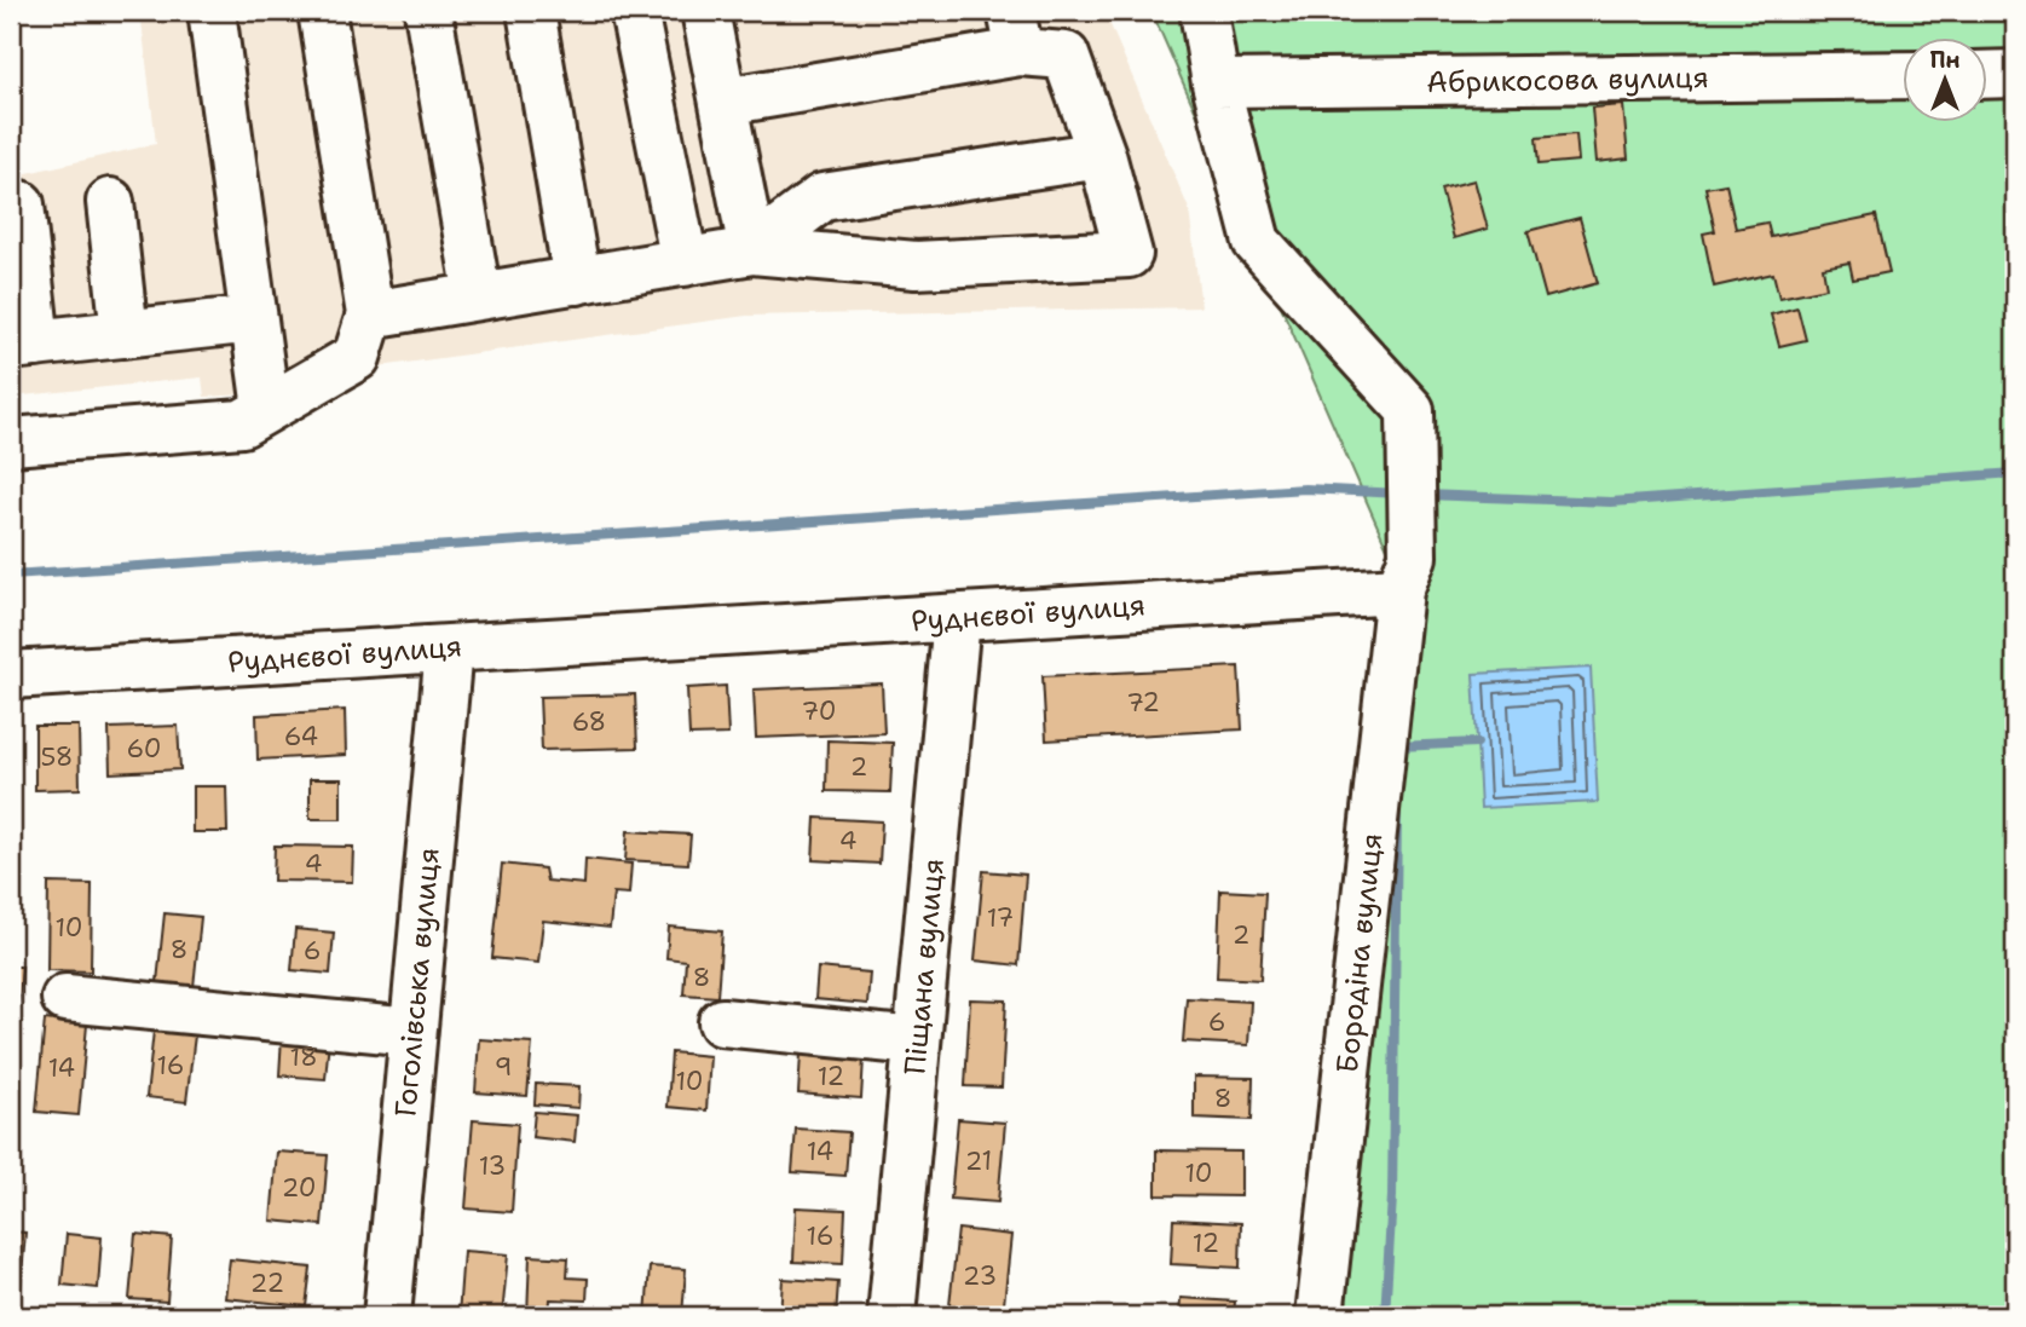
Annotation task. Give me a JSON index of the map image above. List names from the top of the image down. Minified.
{"streets":{"street":["Абрикосова вулиця","Руднєвої вулиця","Бородіна вулиця","Піщана вулиця","Гоголівська вулиця"]},"crossings":[["Руднєвої вулиця","Бородіна вулиця"],["Руднєвої вулиця","Піщана вулиця"],["Руднєвої вулиця","Гоголівська вулиця"]],"house_numbers":["72","70","68","64","60","58","2","4","4","17","10","2","8","6","8","6","18","16","9","14","12","10","8","14","21","13","10","20","16","12","23","22"],"north":"top"}
